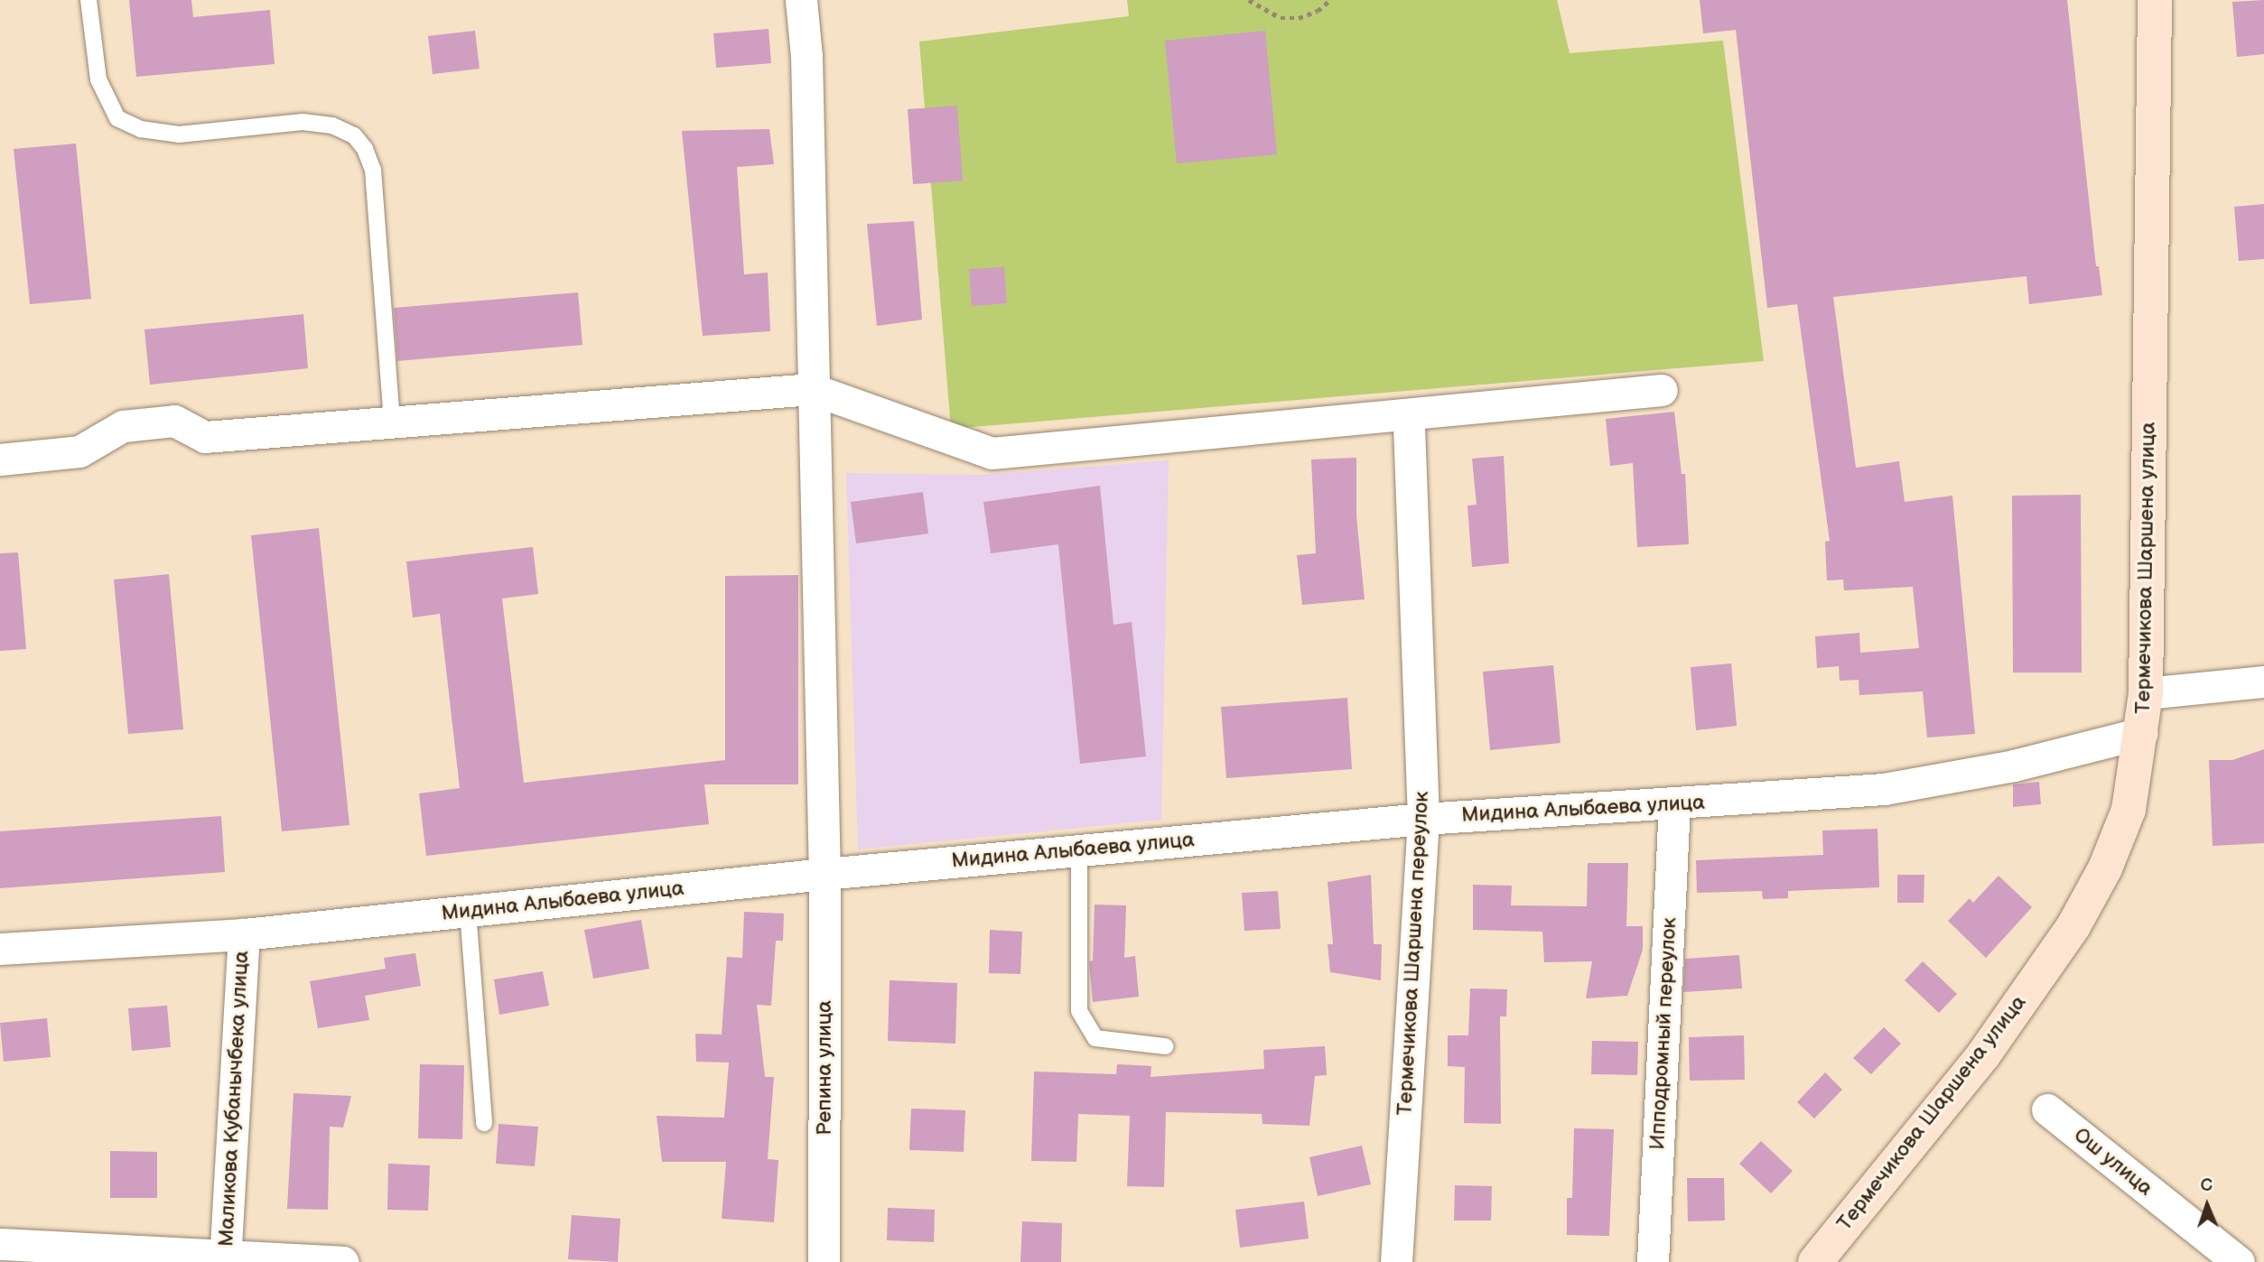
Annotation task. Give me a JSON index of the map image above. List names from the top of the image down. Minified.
{"streets":{"street":["Термечикова Шаршена улица","Мидина Алыбаева улица","Термечикова Шаршена переулок","Ипподромный переулок","Репина улица","Маликова Кубанычбека улица","Ош улица"]},"crossings":[["Термечикова Шаршена улица","Мидина Алыбаева улица"],["Мидина Алыбаева улица","Термечикова Шаршена переулок"],["Мидина Алыбаева улица","Ипподромный переулок"],["Мидина Алыбаева улица","Репина улица"],["Мидина Алыбаева улица","Маликова Кубанычбека улица"]],"north":"top"}
